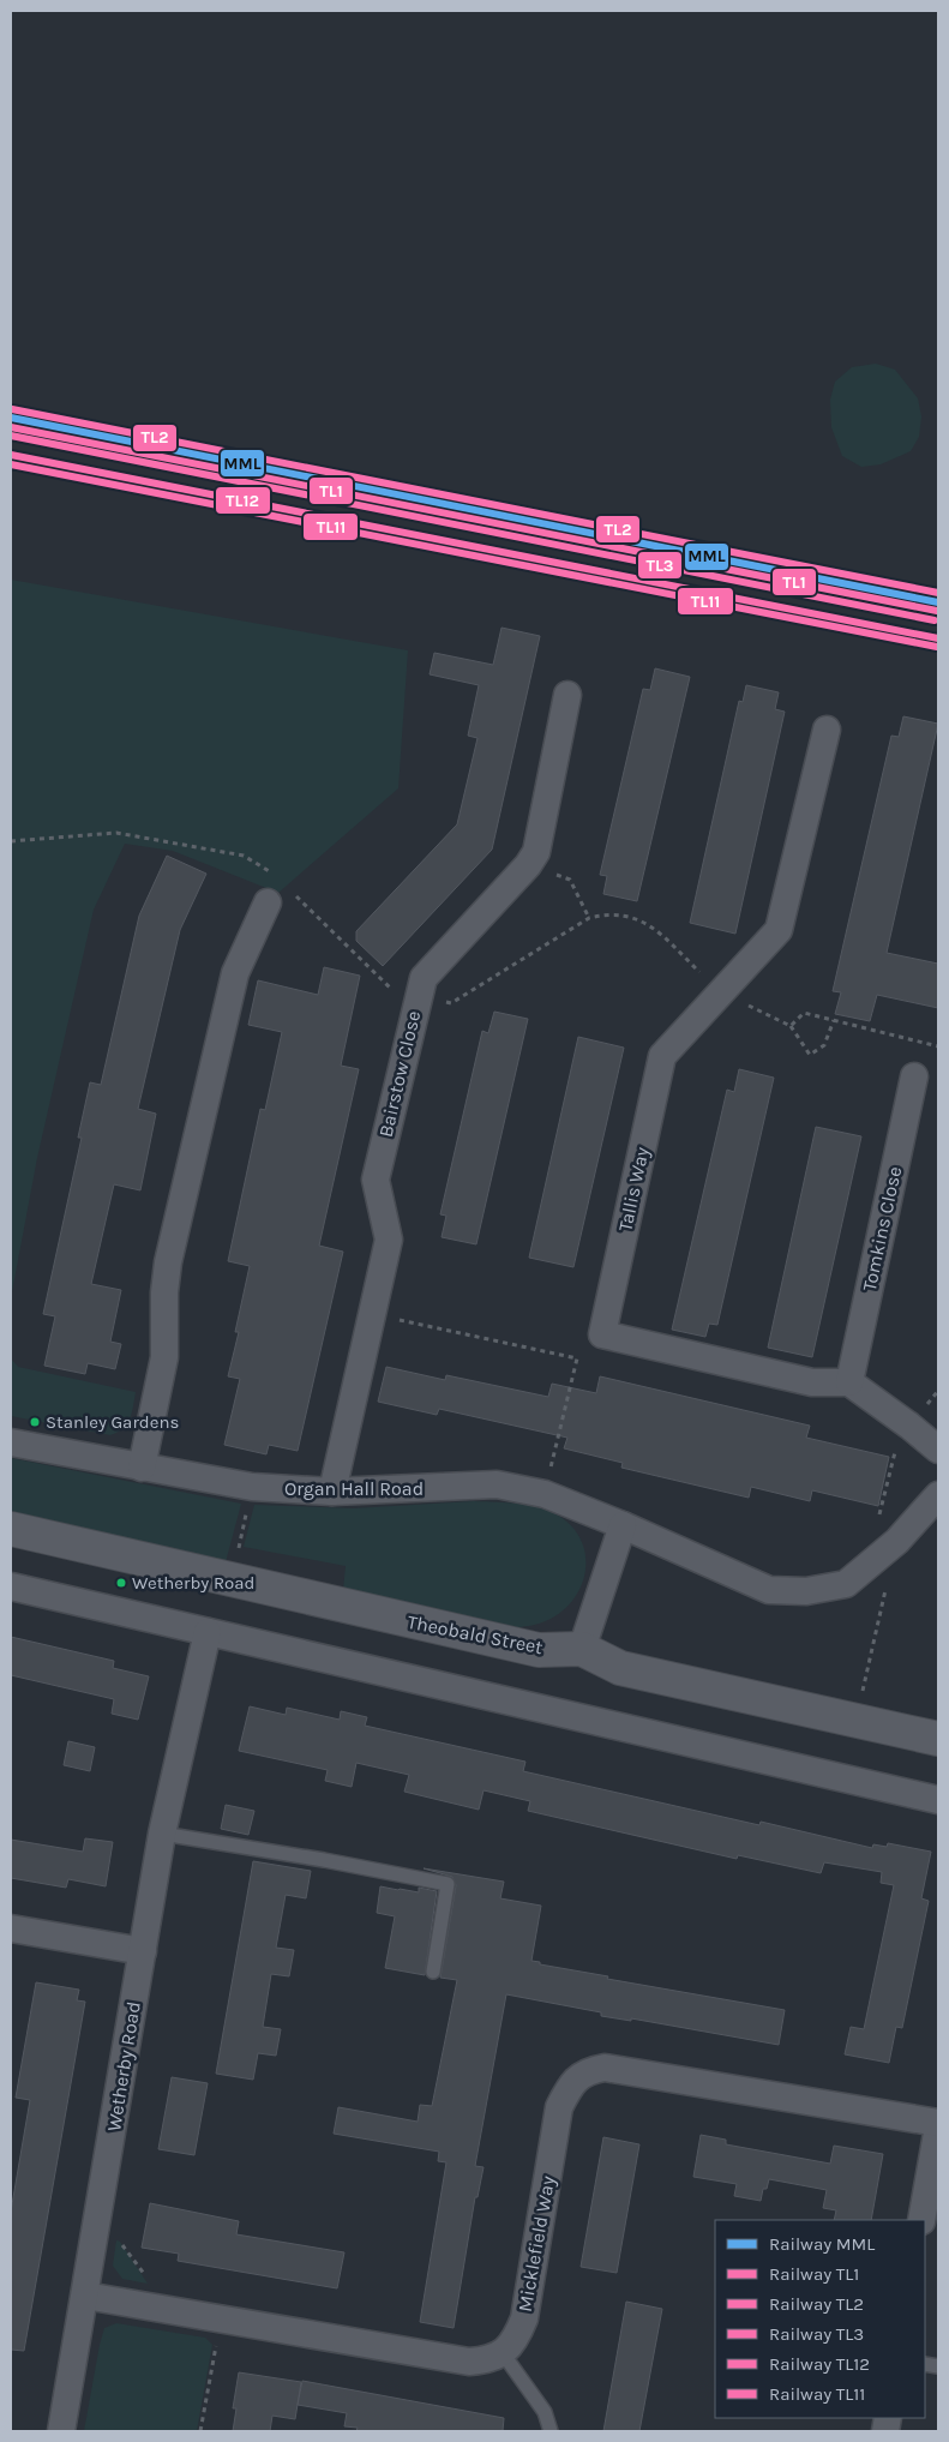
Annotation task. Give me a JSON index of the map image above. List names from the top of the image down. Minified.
{"streets":{"street":["Bairstow Close","Tallis Way","Tomkins Close","Organ Hall Road","Theobald Street","Wetherby Road","Micklefield Way"]},"crossings":[["Bairstow Close","Organ Hall Road"],["Tallis Way","Tomkins Close"]],"places":["Stanley Gardens","Wetherby Road"],"lines":["rail line TL2","rail line MML","rail line TL1","rail line TL3","rail line TL12","rail line TL11"],"legend":["Railway MML","Railway TL1","Railway TL2","Railway TL3","Railway TL12","Railway TL11"]}
